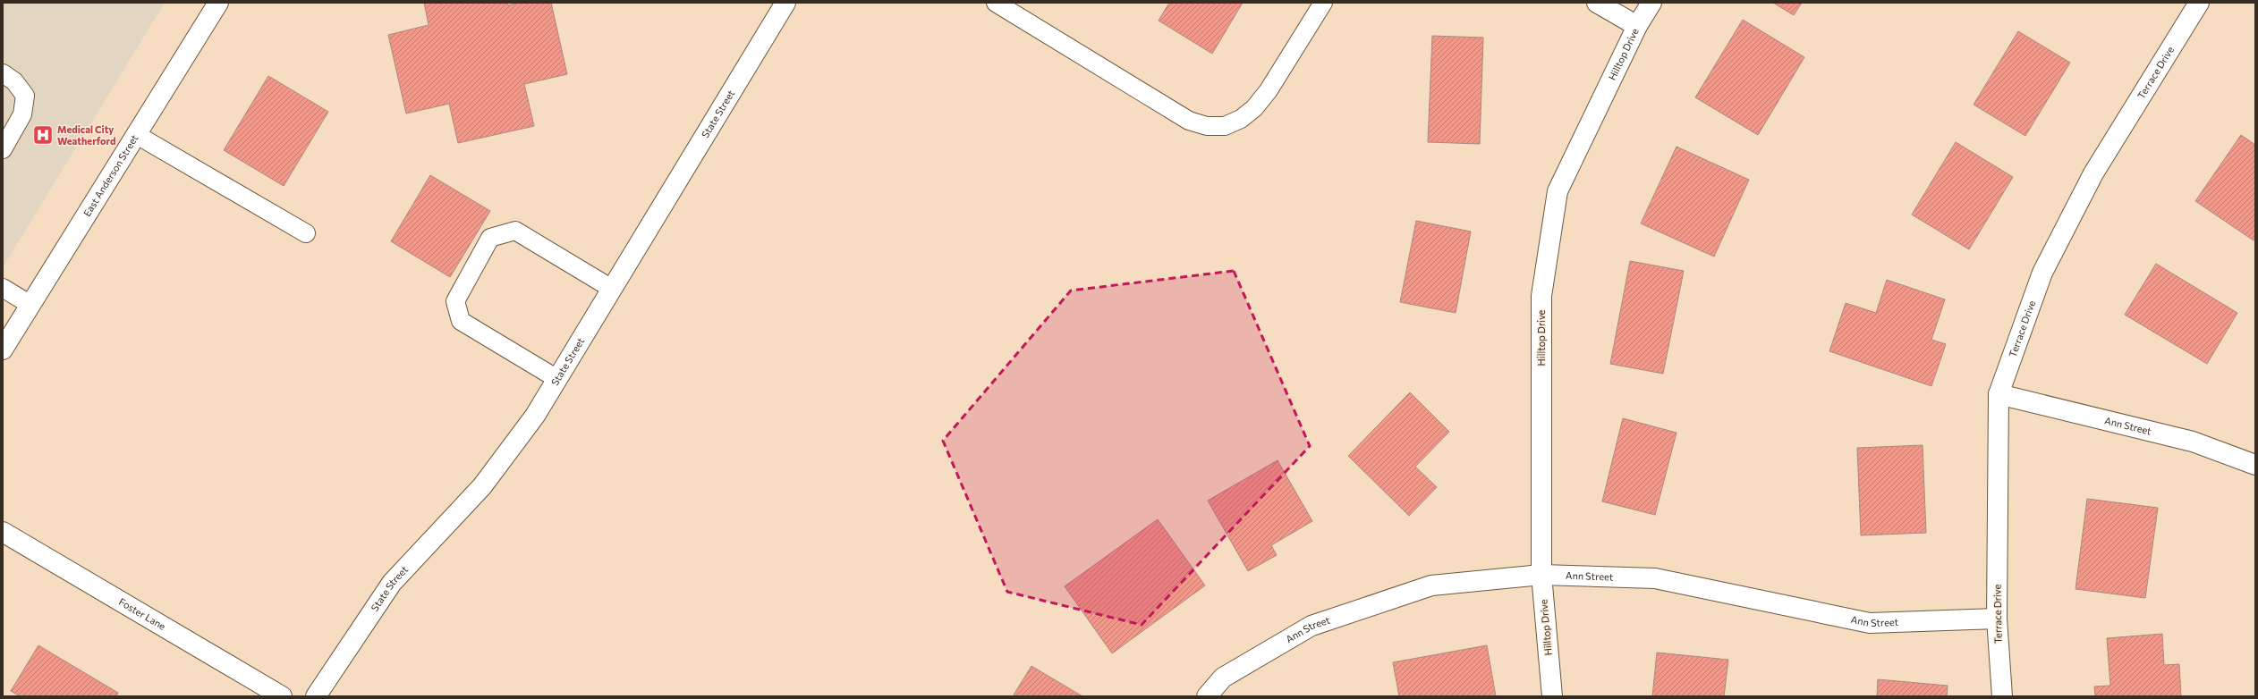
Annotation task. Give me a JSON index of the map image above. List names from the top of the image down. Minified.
{"streets":{"street":["Hilltop Drive","Terrace Drive","State Street","East Anderson Street","Ann Street","Foster Lane"]},"crossings":[["Hilltop Drive","Ann Street"],["Terrace Drive","Ann Street"]],"places":{"hospital":["Medical City Weatherford"]}}
